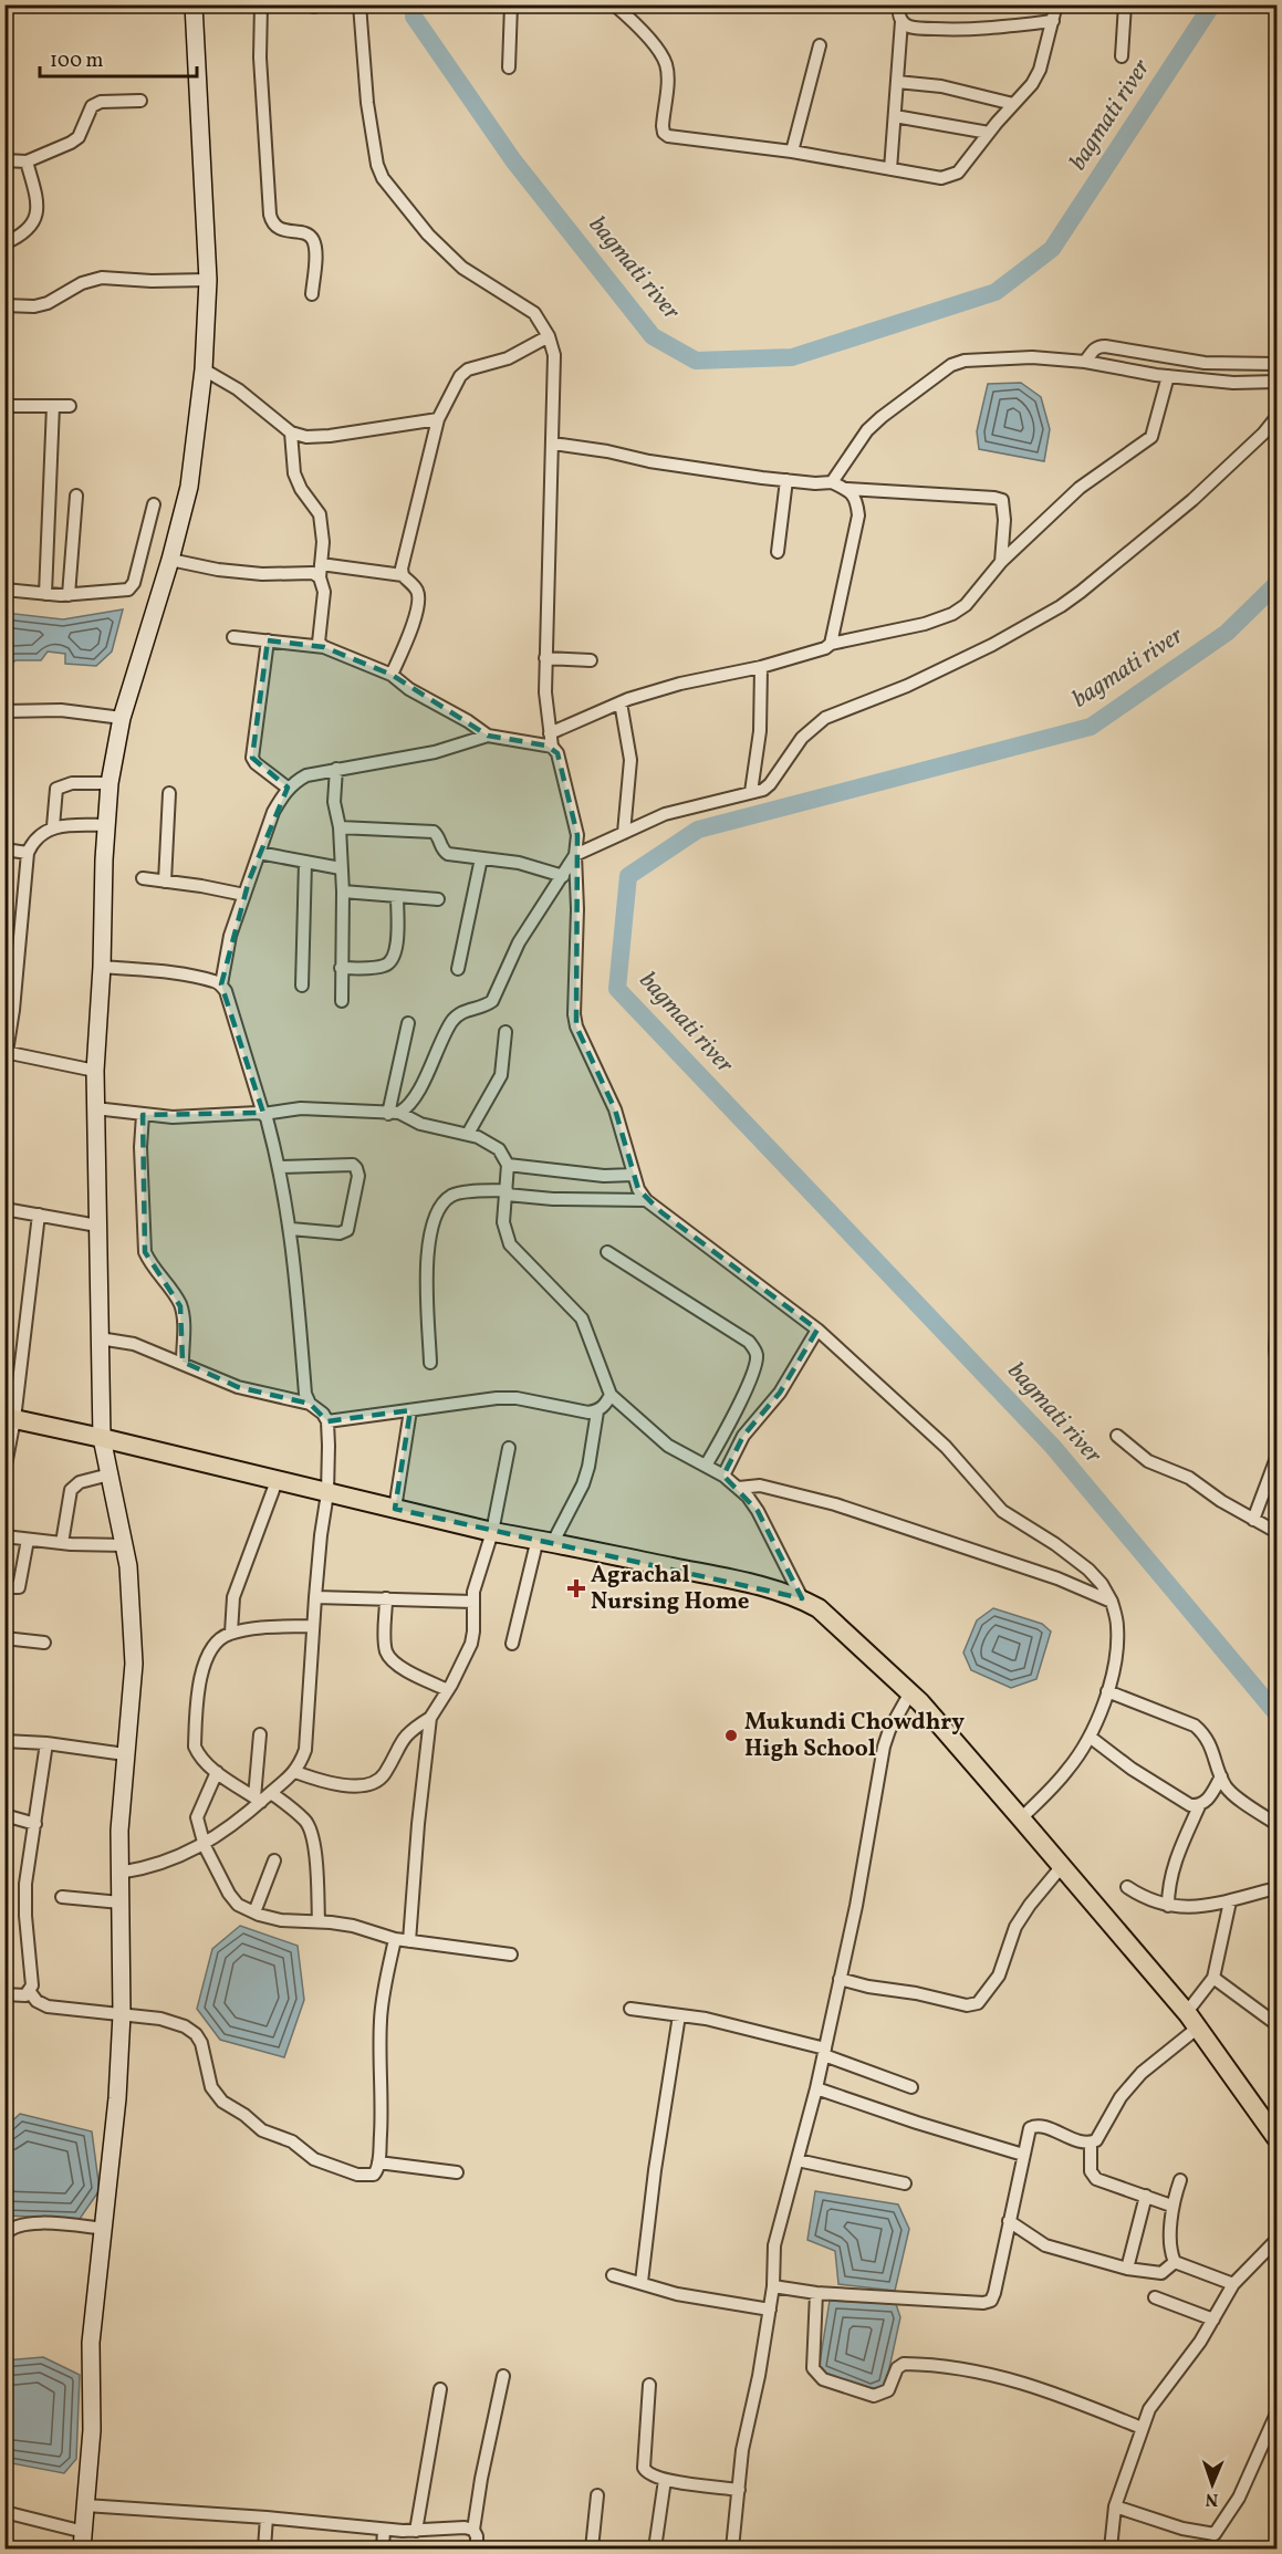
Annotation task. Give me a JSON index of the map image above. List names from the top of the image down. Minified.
{"water":["bagmati river"],"places":{"health":["Agrachal Nursing Home"],"other":["Mukundi Chowdhry High School"]},"scale_bar":"100 m","north":"bottom"}
